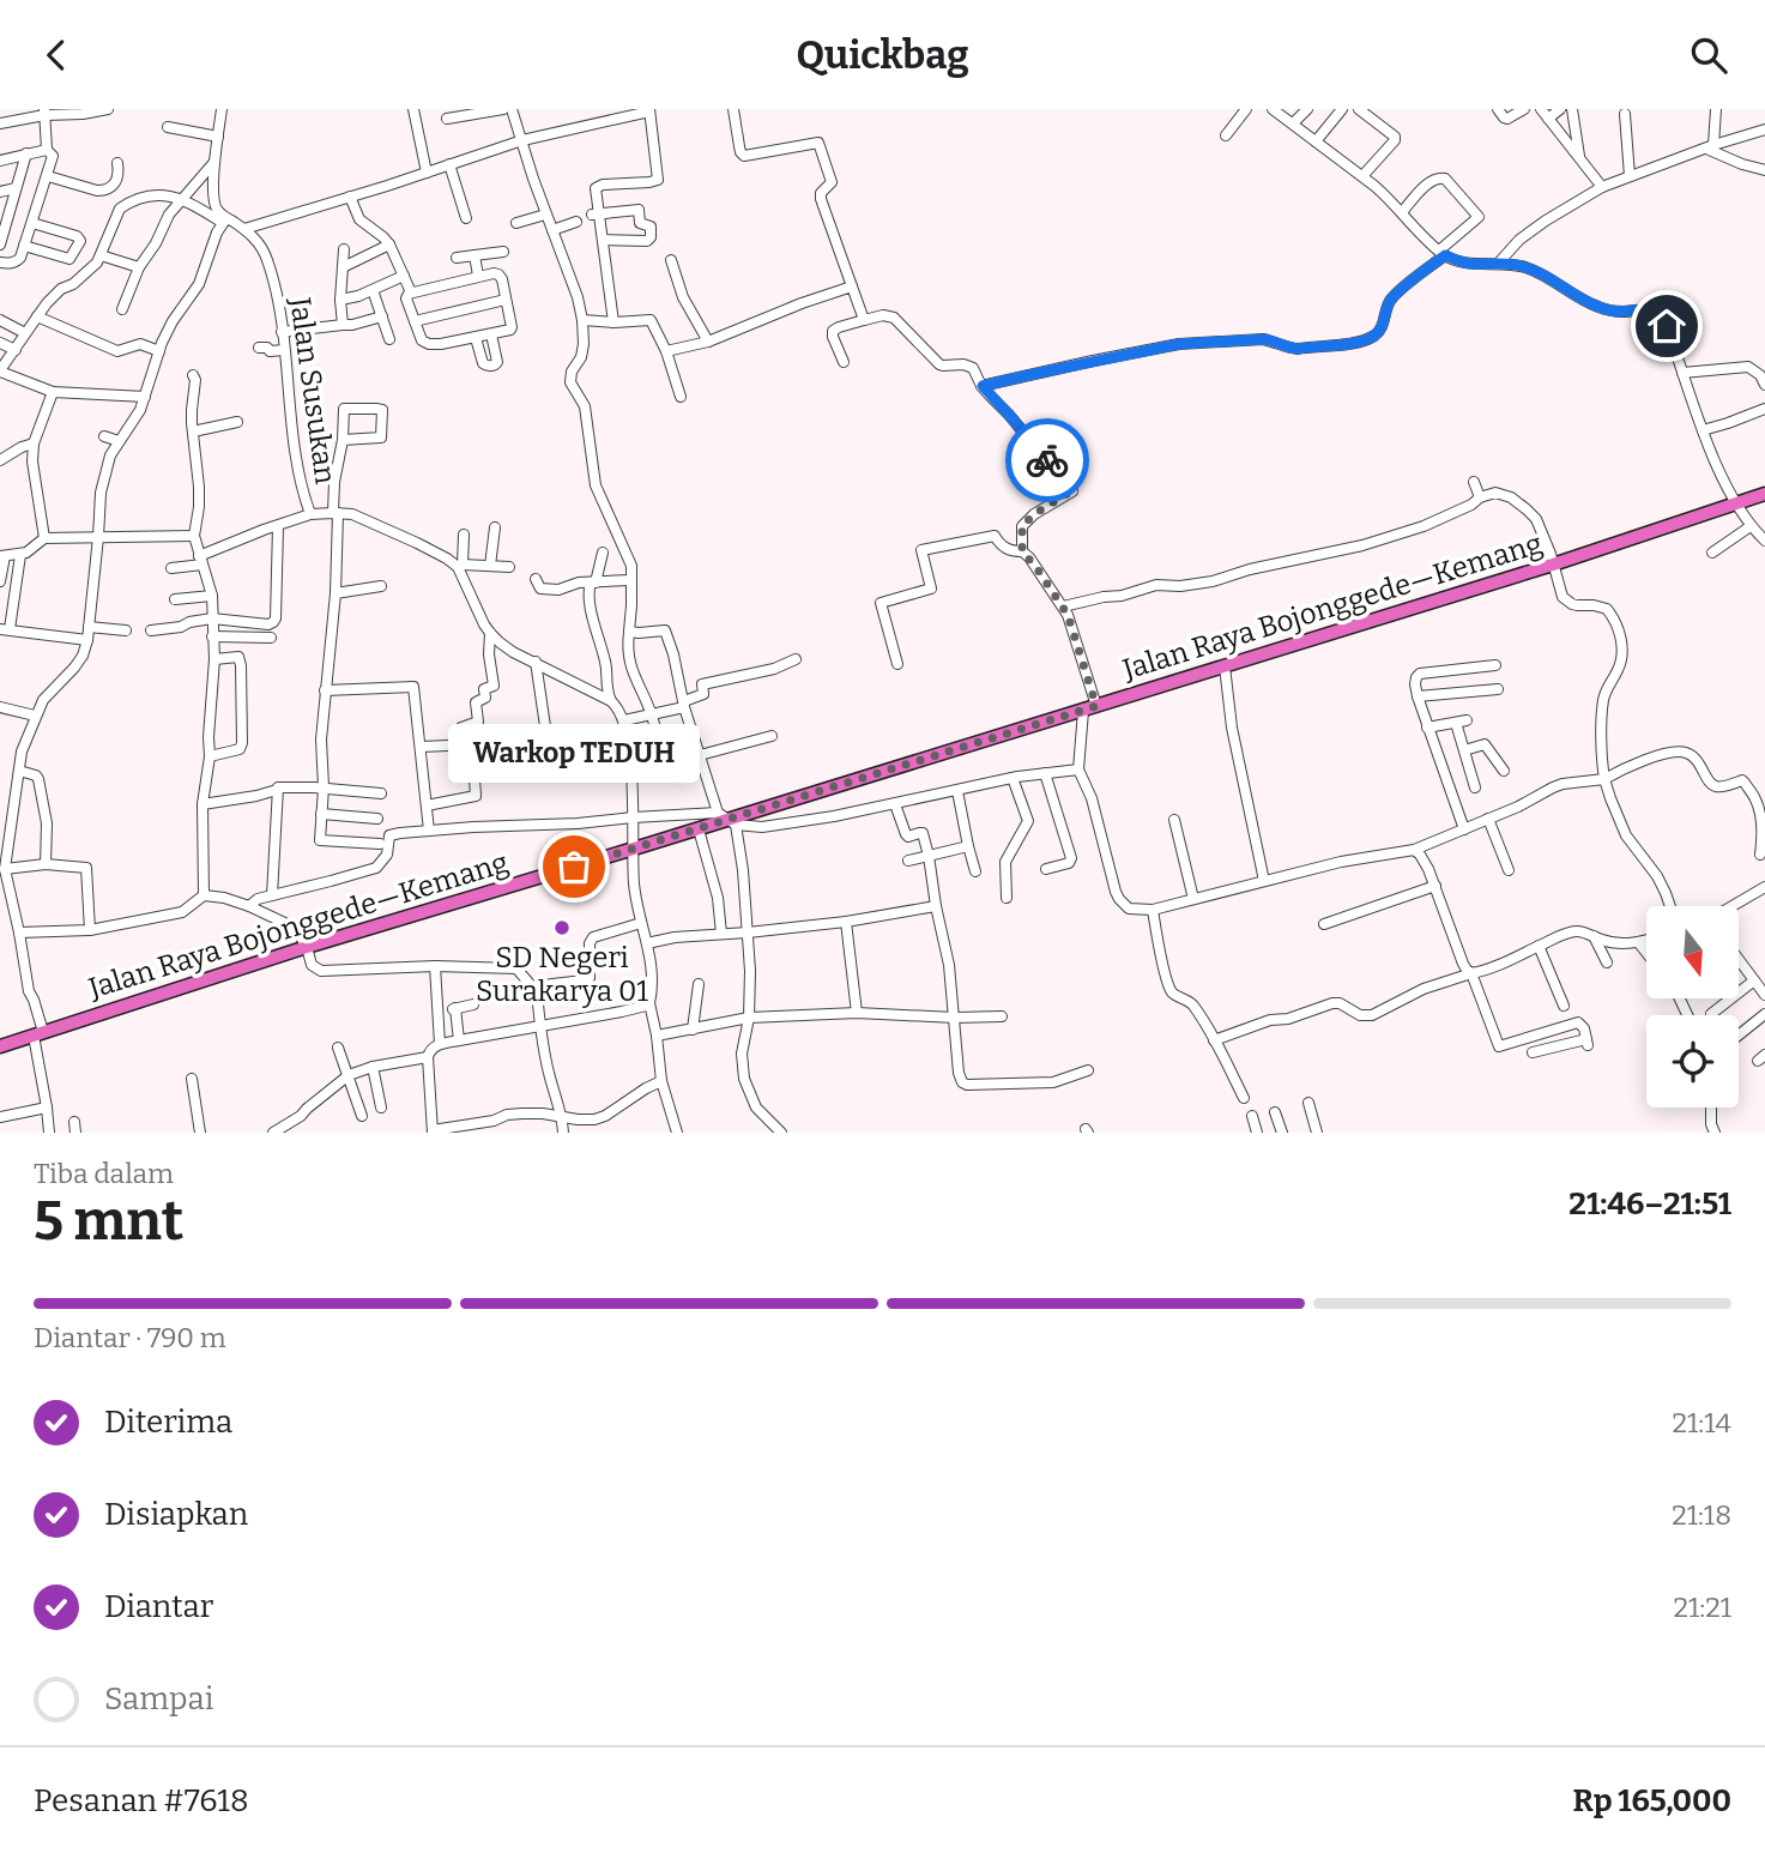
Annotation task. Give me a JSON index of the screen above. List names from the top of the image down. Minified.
{"streets":{"highway":["Jalan Raya Bojonggede—Kemang"],"street":["Jalan Susukan"]},"places":["Warkop TEDUH","SD Negeri Surakarya 01"],"north":"bottom","page":{"header":"Quickbag","bubble":"Warkop TEDUH","heading":["5 mnt","Tiba dalam","21:46–21:51"],"panel":["Pesanan #7618","Rp 165,000"],"bar":"Diantar · 790 m","list":[["Diterima","21:14"],["Disiapkan","21:18"],["Diantar","21:21"],"Sampai"]}}
